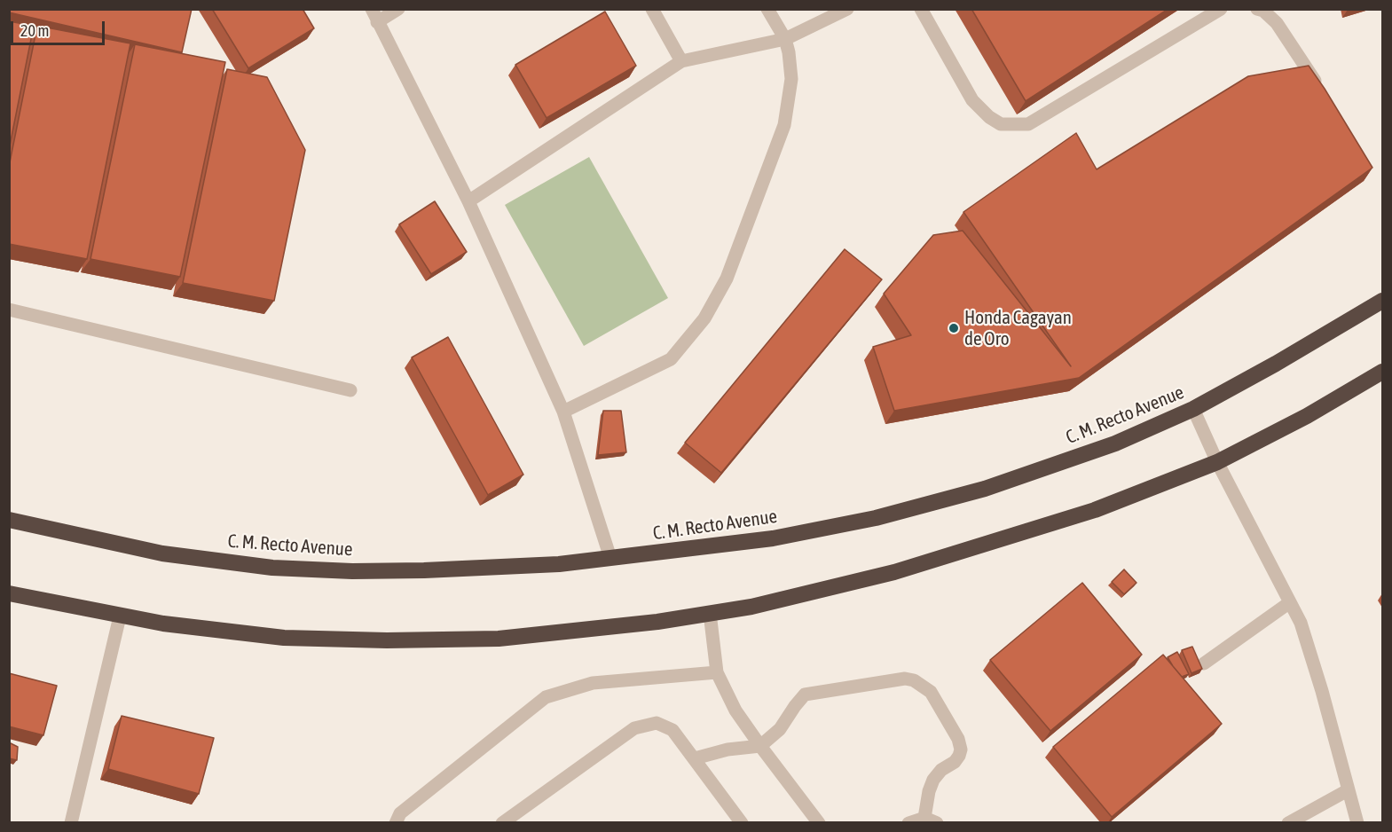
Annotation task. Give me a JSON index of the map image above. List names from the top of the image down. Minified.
{"streets":{"highway":["C. M. Recto Avenue"]},"places":["Honda Cagayan de Oro"],"scale_bar":"20 m"}
